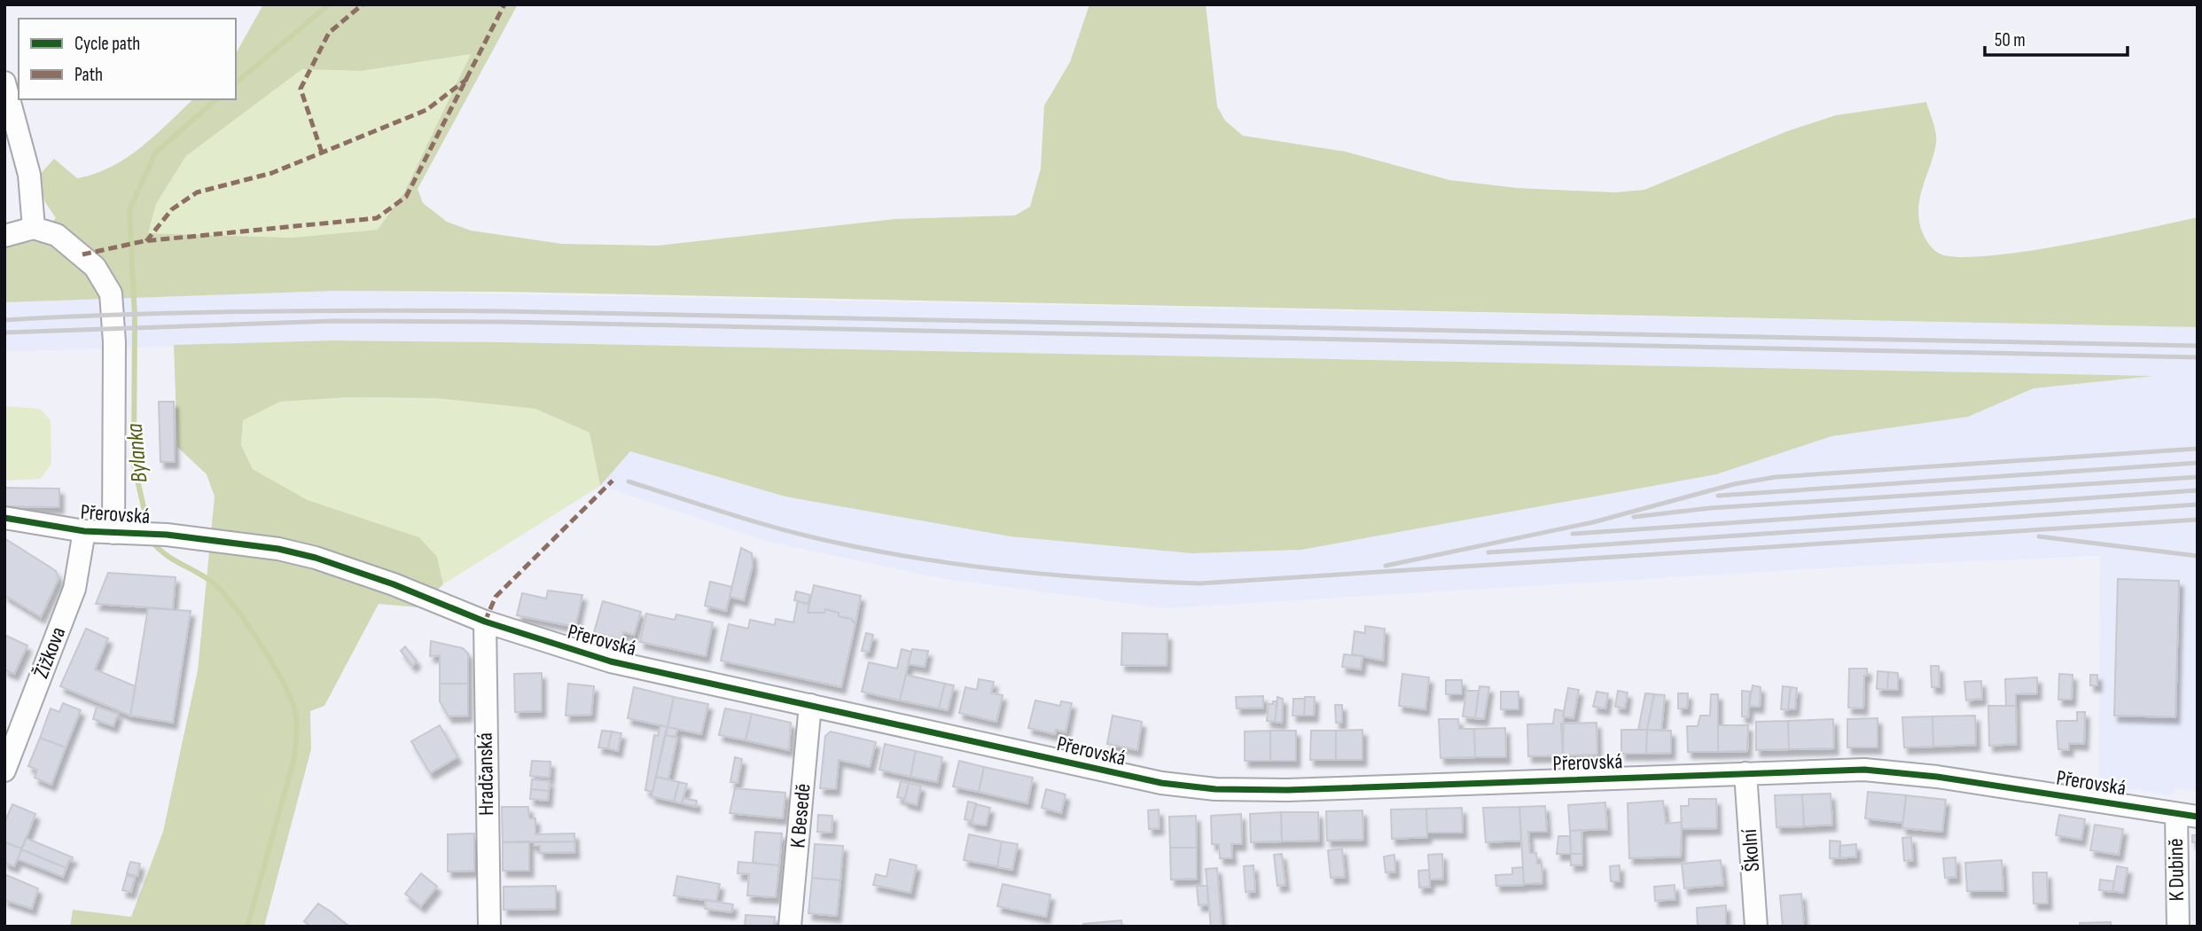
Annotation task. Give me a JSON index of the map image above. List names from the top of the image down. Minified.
{"streets":{"street":["Přerovská","Žižkova","Hradčanská","K Besedě","Školní","K Dubině"]},"crossings":[["Přerovská","Žižkova"],["Přerovská","Hradčanská"],["Přerovská","K Besedě"],["Přerovská","Školní"],["Přerovská","K Dubině"]],"water":["Bylanka"],"legend":["Cycle path","Path"],"scale_bar":"50 m"}
